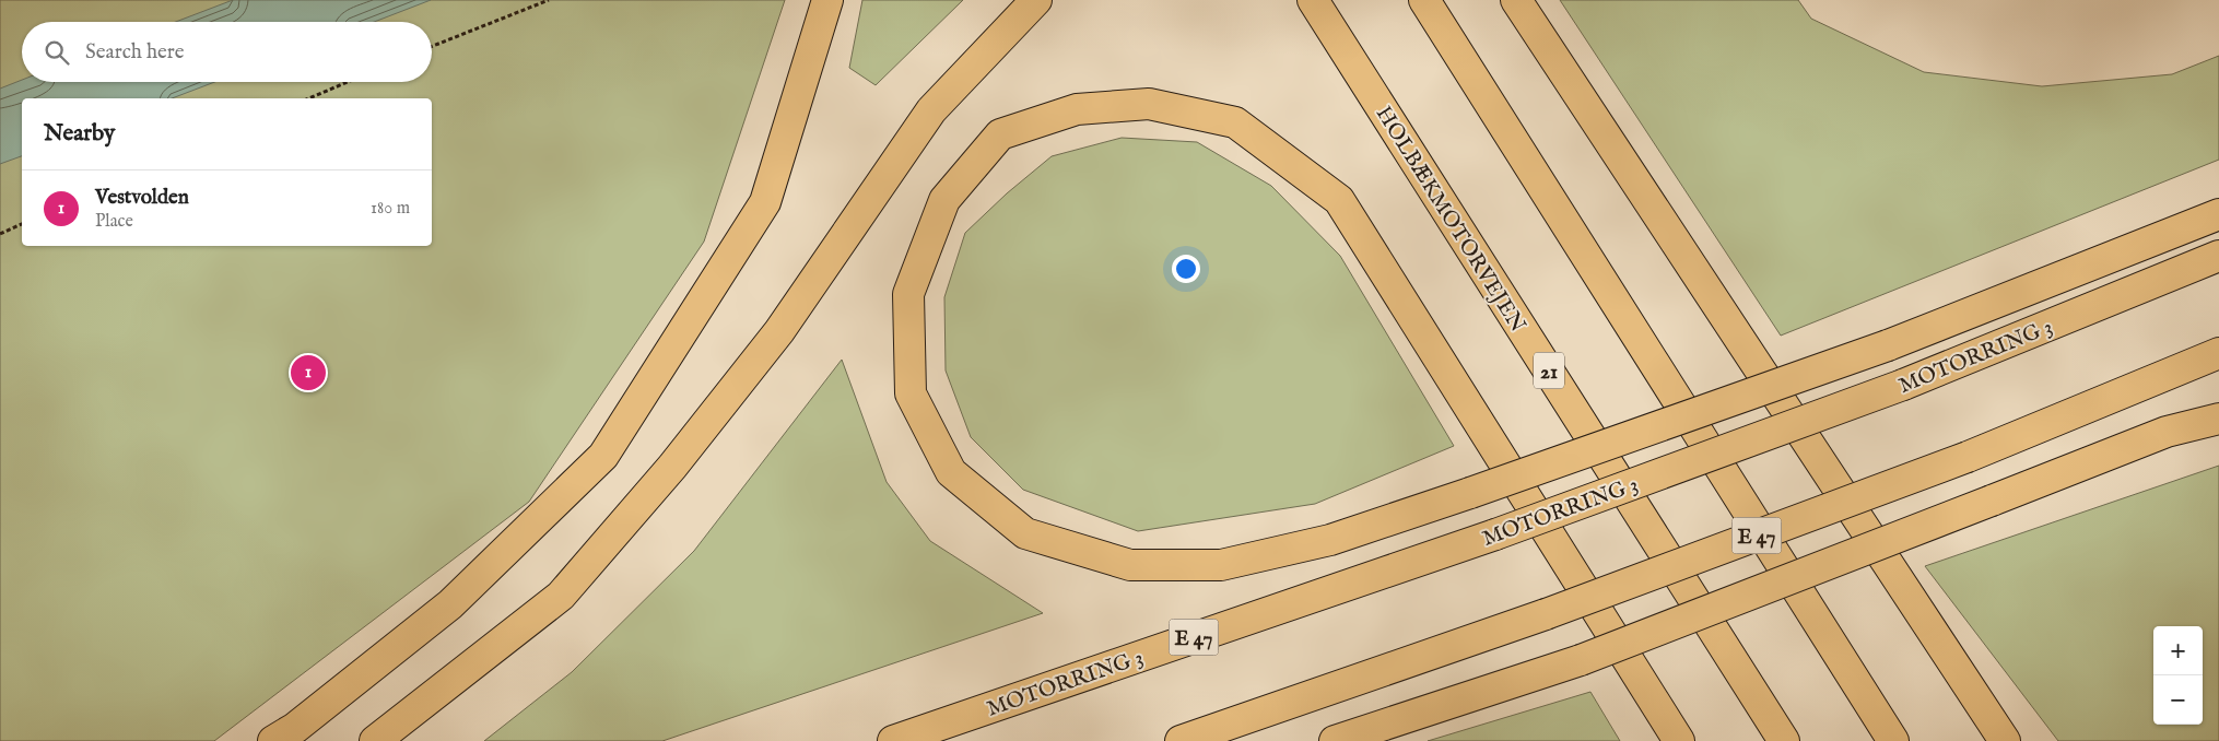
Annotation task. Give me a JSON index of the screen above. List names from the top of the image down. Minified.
{"streets":{"highway":["HOLBÆKMOTORVEJEN","MOTORRING 3","21","E 47"]},"page":{"search":"Search here","heading":"Nearby","list":[{"mark":"1","name":"Vestvolden","note":"Place","value":"180 m"}],"pins":"1","map_buttons":["+","−"]}}
